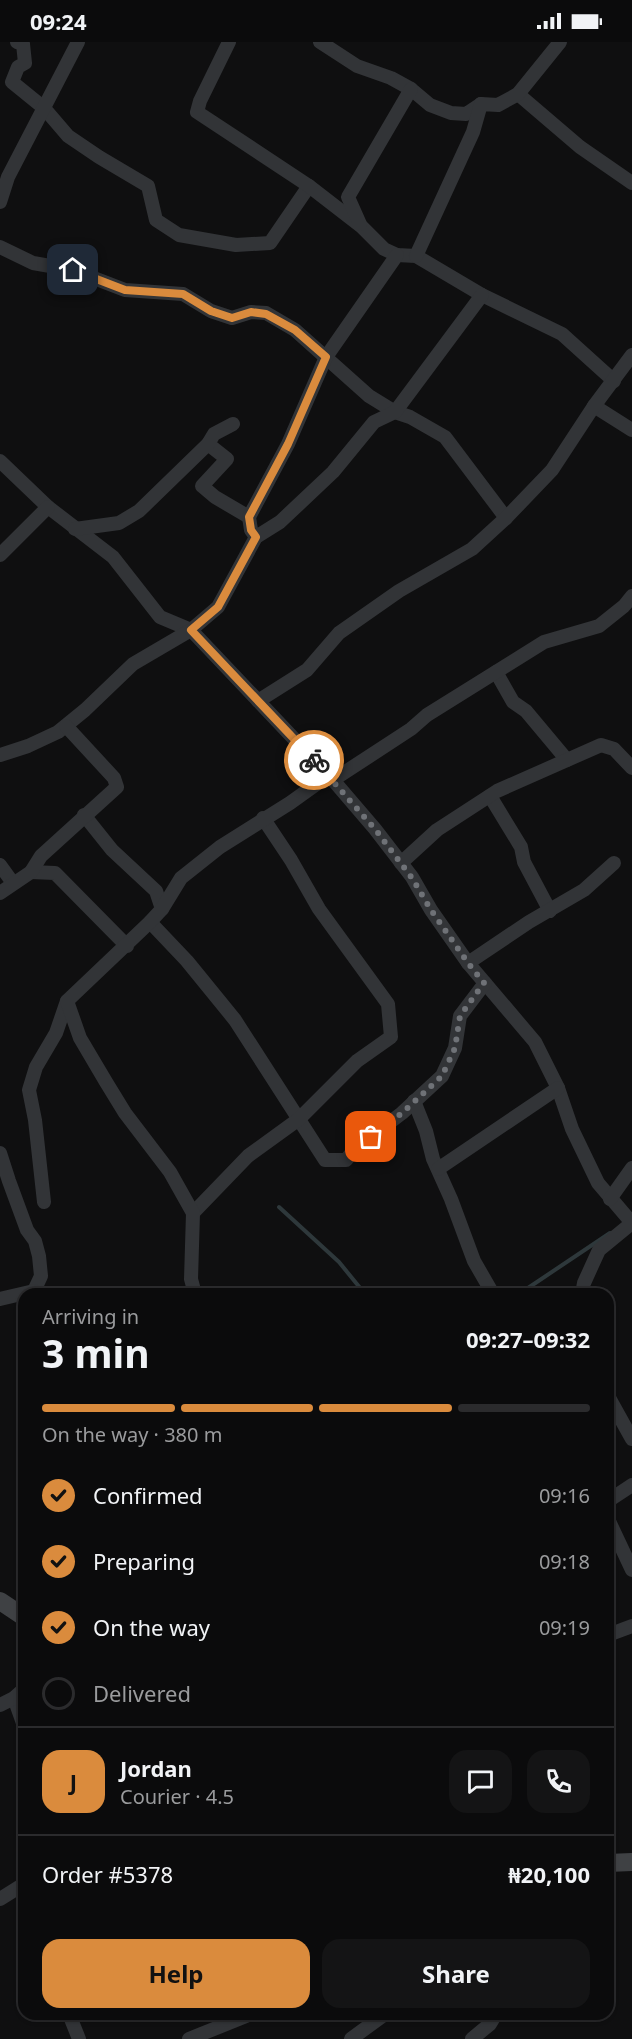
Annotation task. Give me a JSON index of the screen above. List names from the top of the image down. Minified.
{"page":{"status":"09:24","heading":["3 min","Arriving in","09:27–09:32"],"panel":["Jordan","Courier · 4.5","Order #5378","₦20,100"],"bar":"On the way · 380 m","list":[["Confirmed","09:16"],["Preparing","09:18"],["On the way","09:19"],"Delivered"],"round":"J","buttons":["Help","Share"]}}
